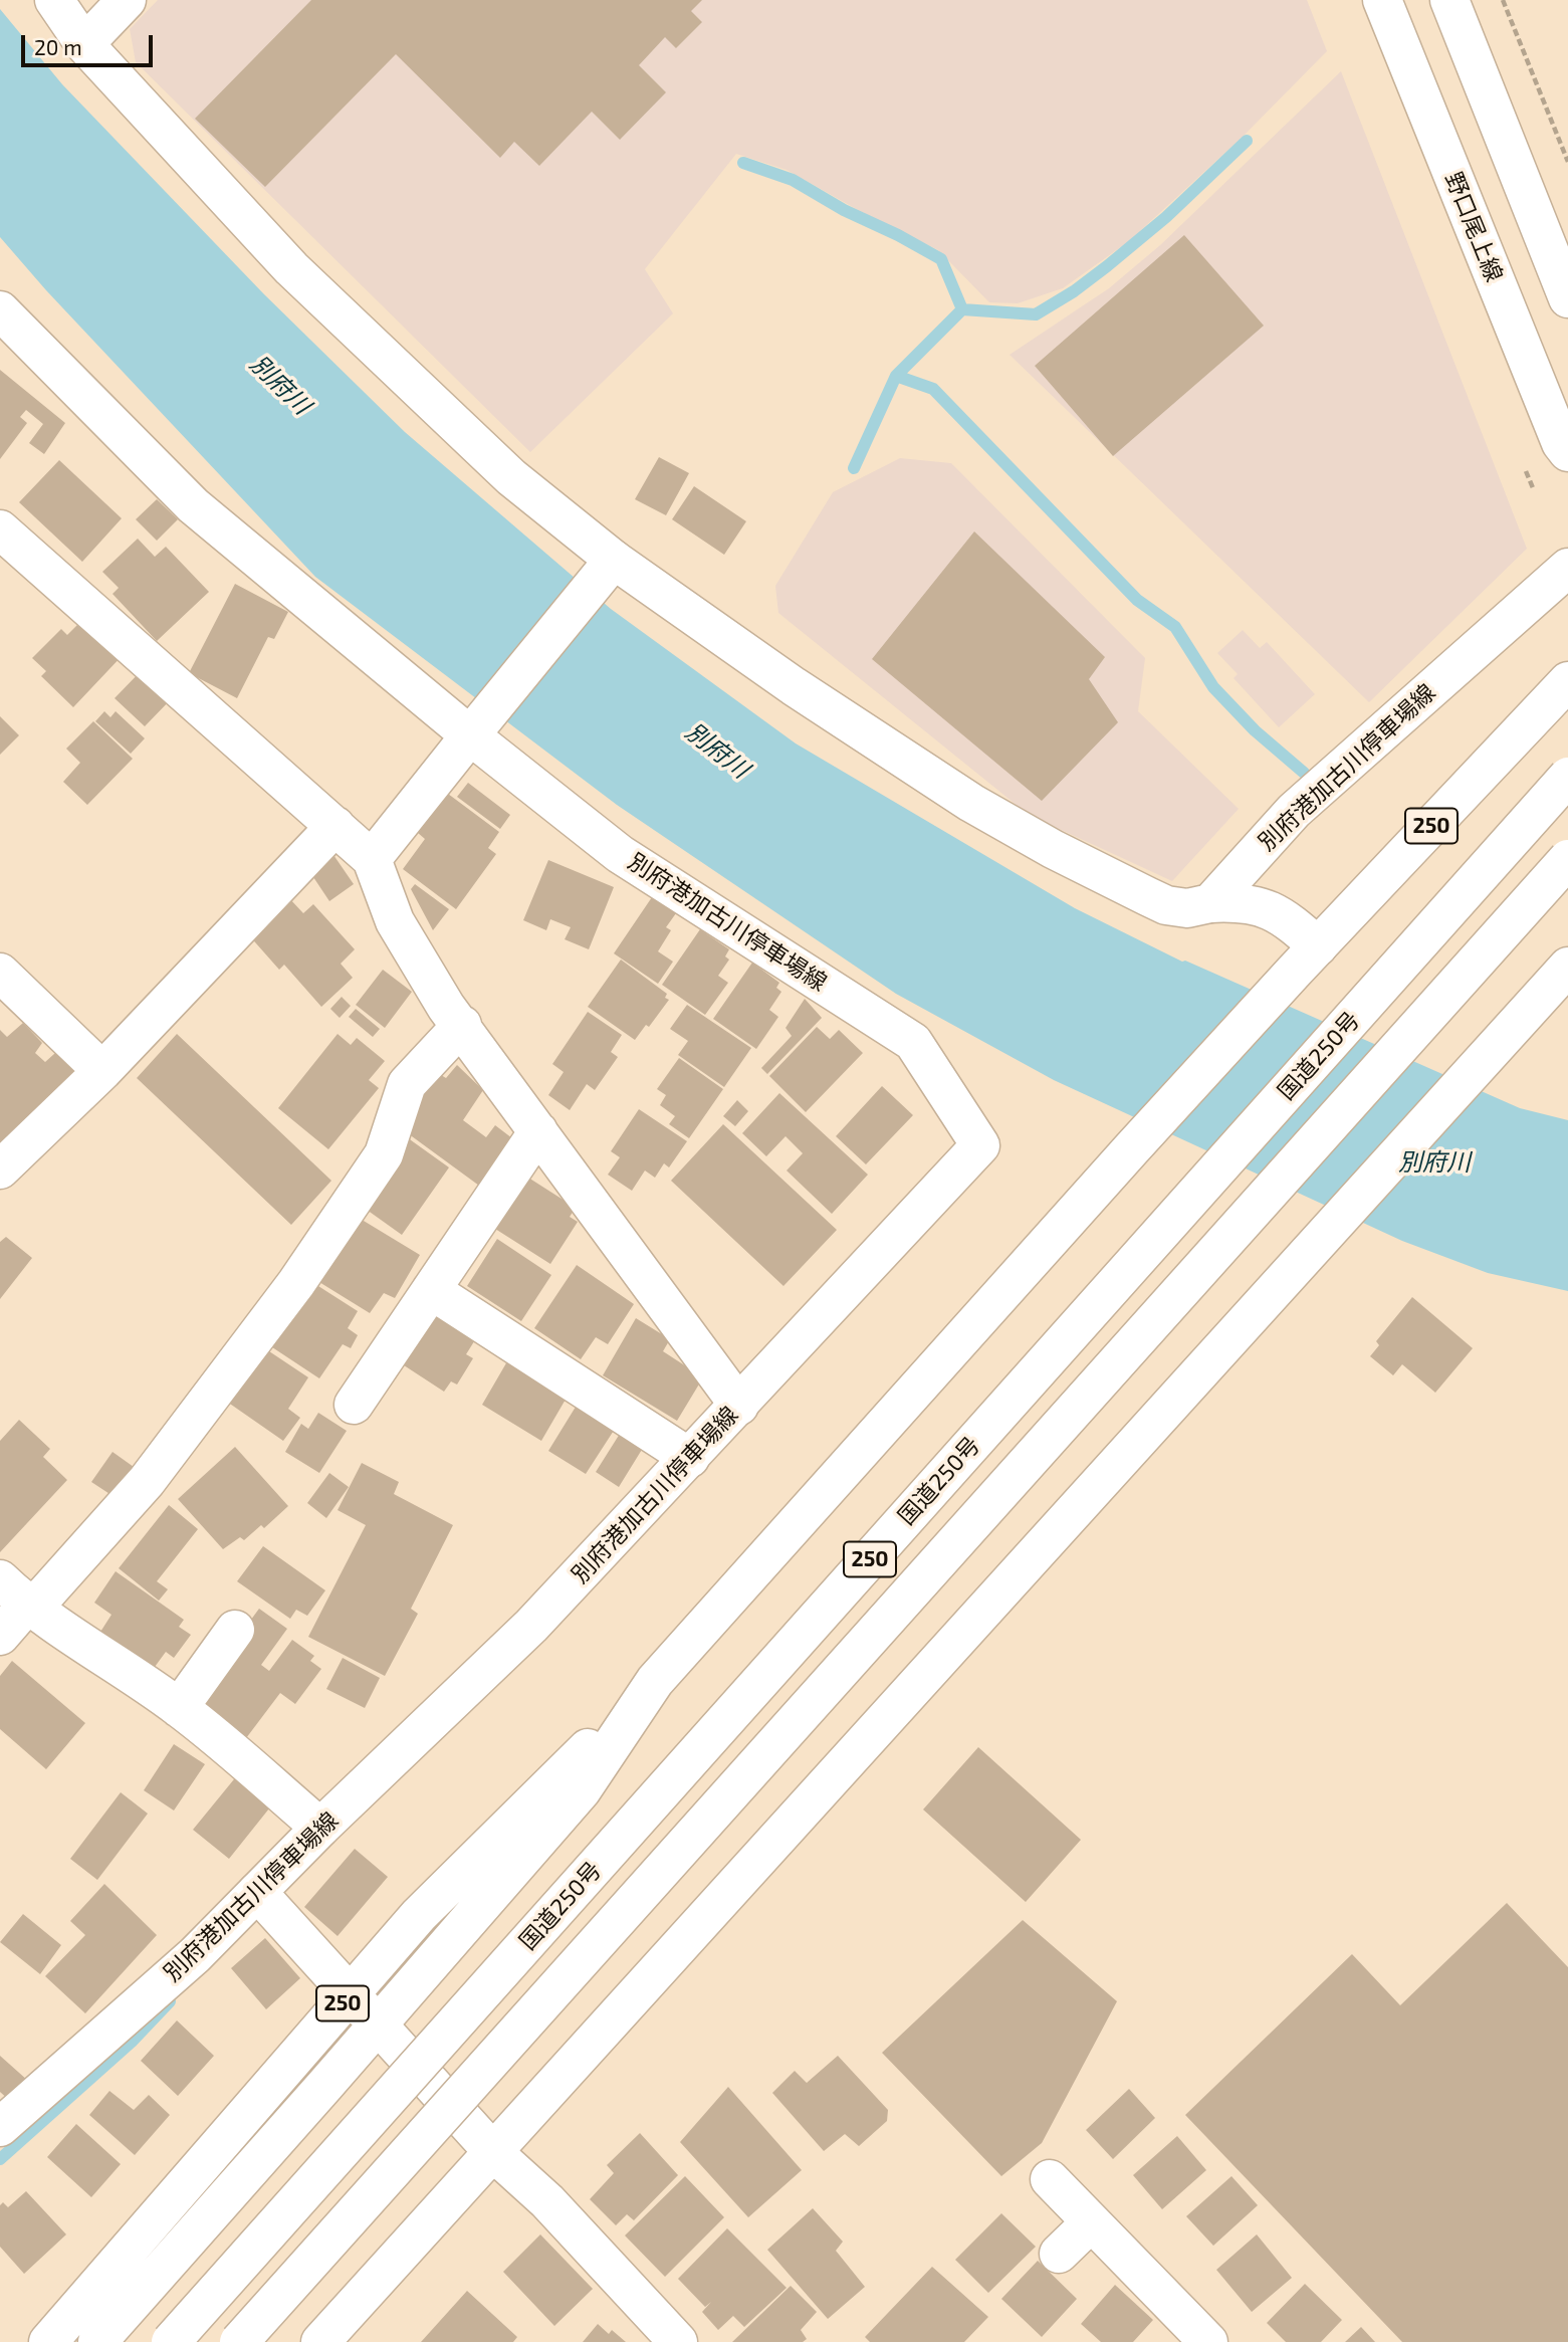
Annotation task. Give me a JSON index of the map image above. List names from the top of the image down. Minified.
{"streets":{"main road":["野口尾上線","別府港加古川停車場線","250","国道250号"]},"water":["別府川"],"scale_bar":"20 m"}
